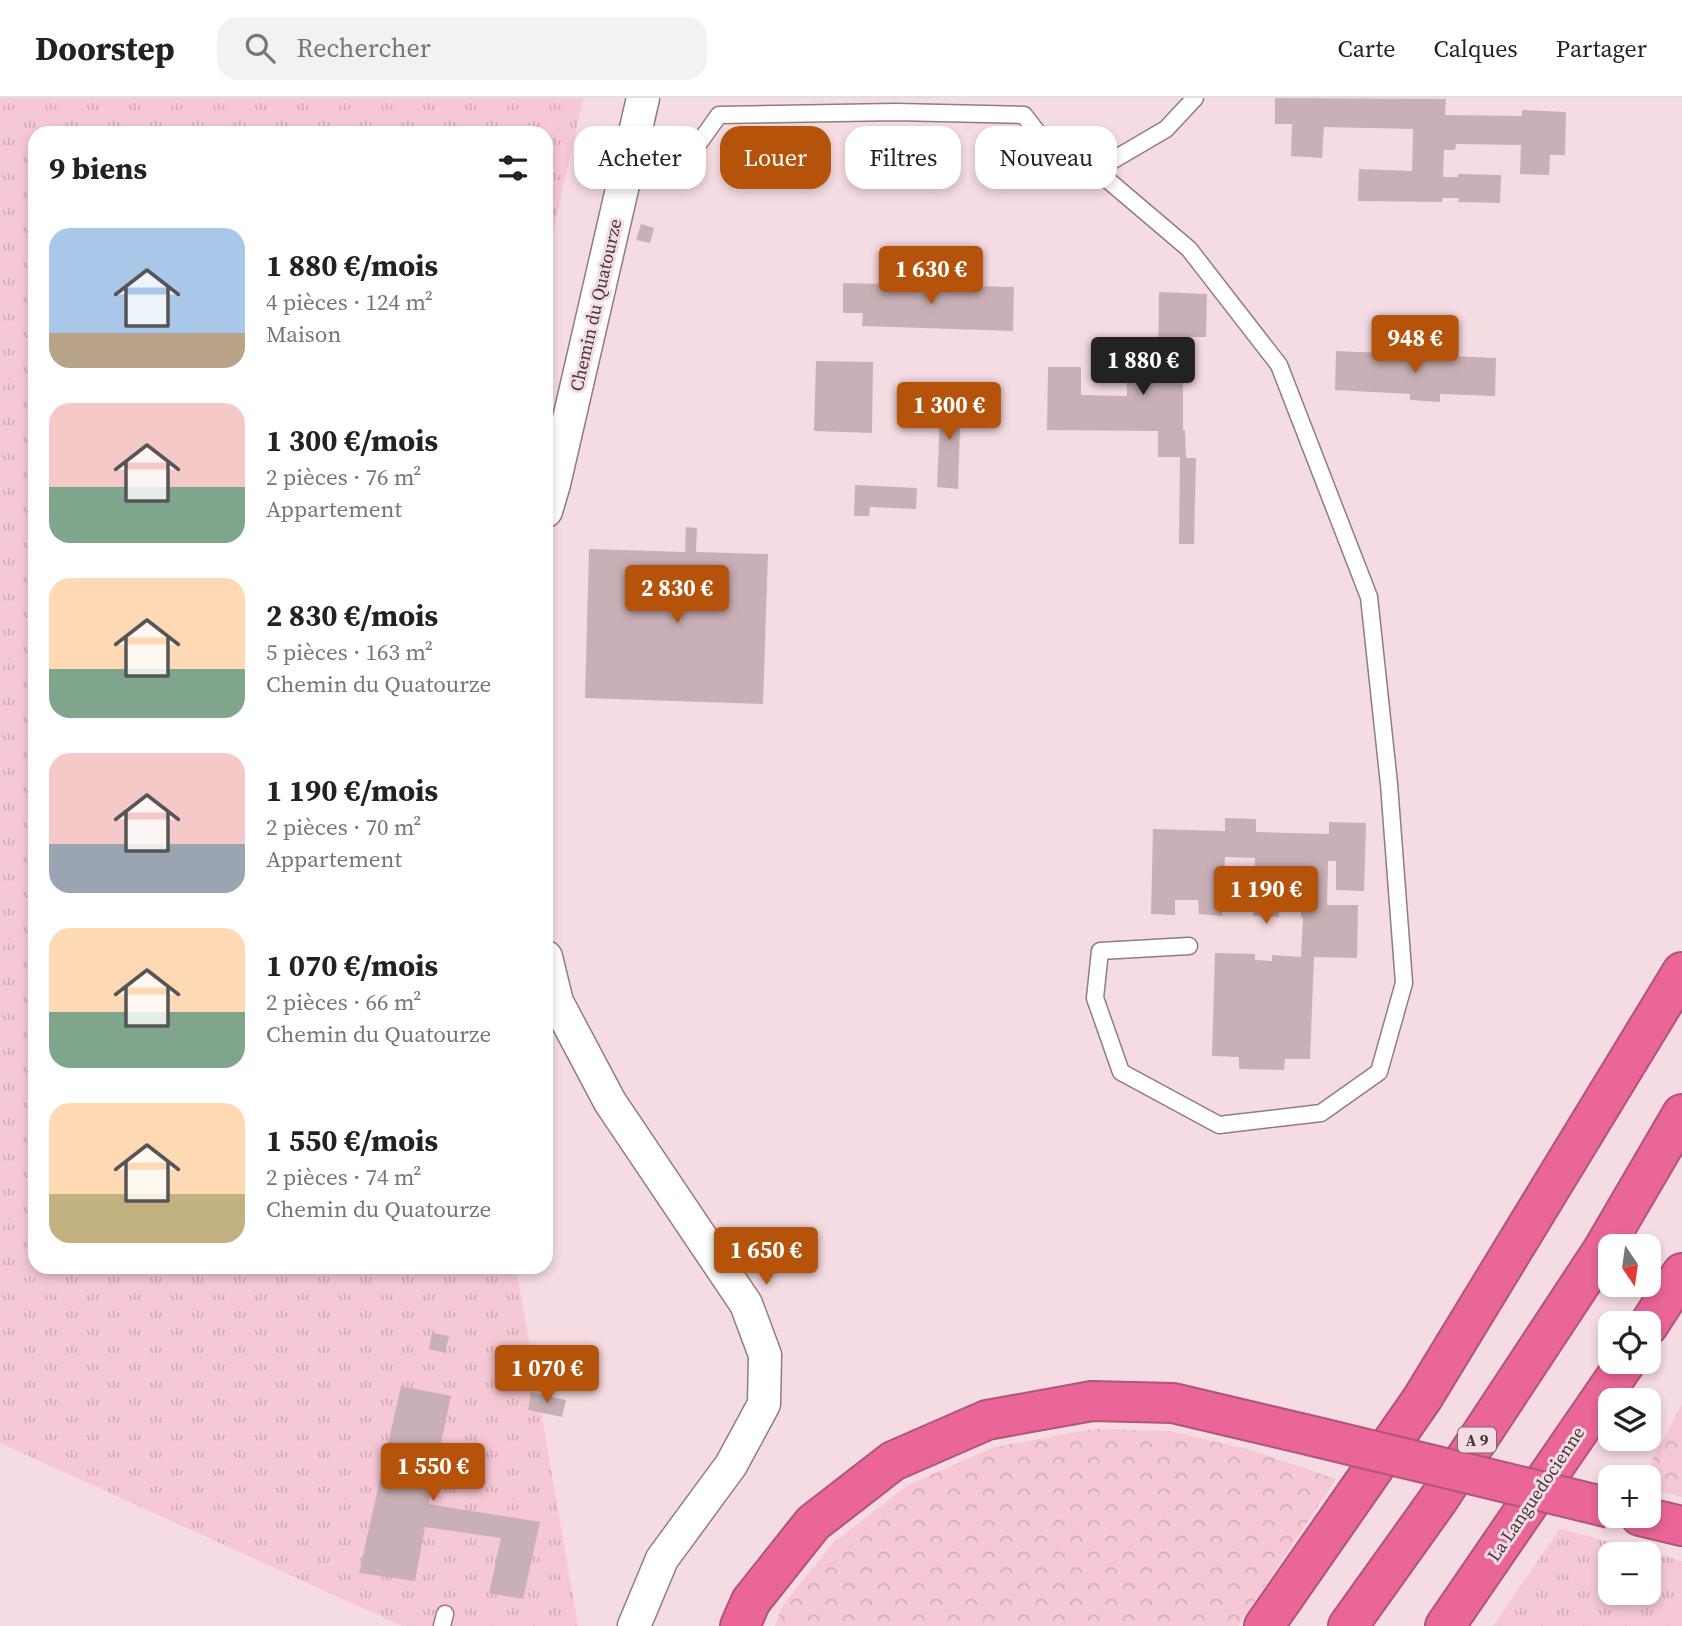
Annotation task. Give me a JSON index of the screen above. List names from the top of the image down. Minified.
{"streets":{"highway":["A 9","La Languedocienne"],"street":["Chemin du Quatourze"]},"north":"bottom","page":{"header":"Doorstep","search":"Rechercher","nav":["Carte","Calques","Partager"],"chip":["Acheter","Louer","Filtres","Nouveau"],"heading":"9 biens","list":[{"name":"1 880 €/mois","note":"4 pièces · 124 m² · Maison"},{"name":"1 300 €/mois","note":"2 pièces · 76 m² · Appartement"},{"name":"2 830 €/mois","note":"5 pièces · 163 m² · Chemin du Quatourze"},{"name":"1 190 €/mois","note":"2 pièces · 70 m² · Appartement"},{"name":"1 070 €/mois","note":"2 pièces · 66 m² · Chemin du Quatourze"},{"name":"1 550 €/mois","note":"2 pièces · 74 m² · Chemin du Quatourze"}],"price":["1 630 €","948 €","1 880 €","1 300 €","2 830 €","1 190 €","1 650 €","1 070 €","1 550 €"],"map_buttons":["+","−"]}}
